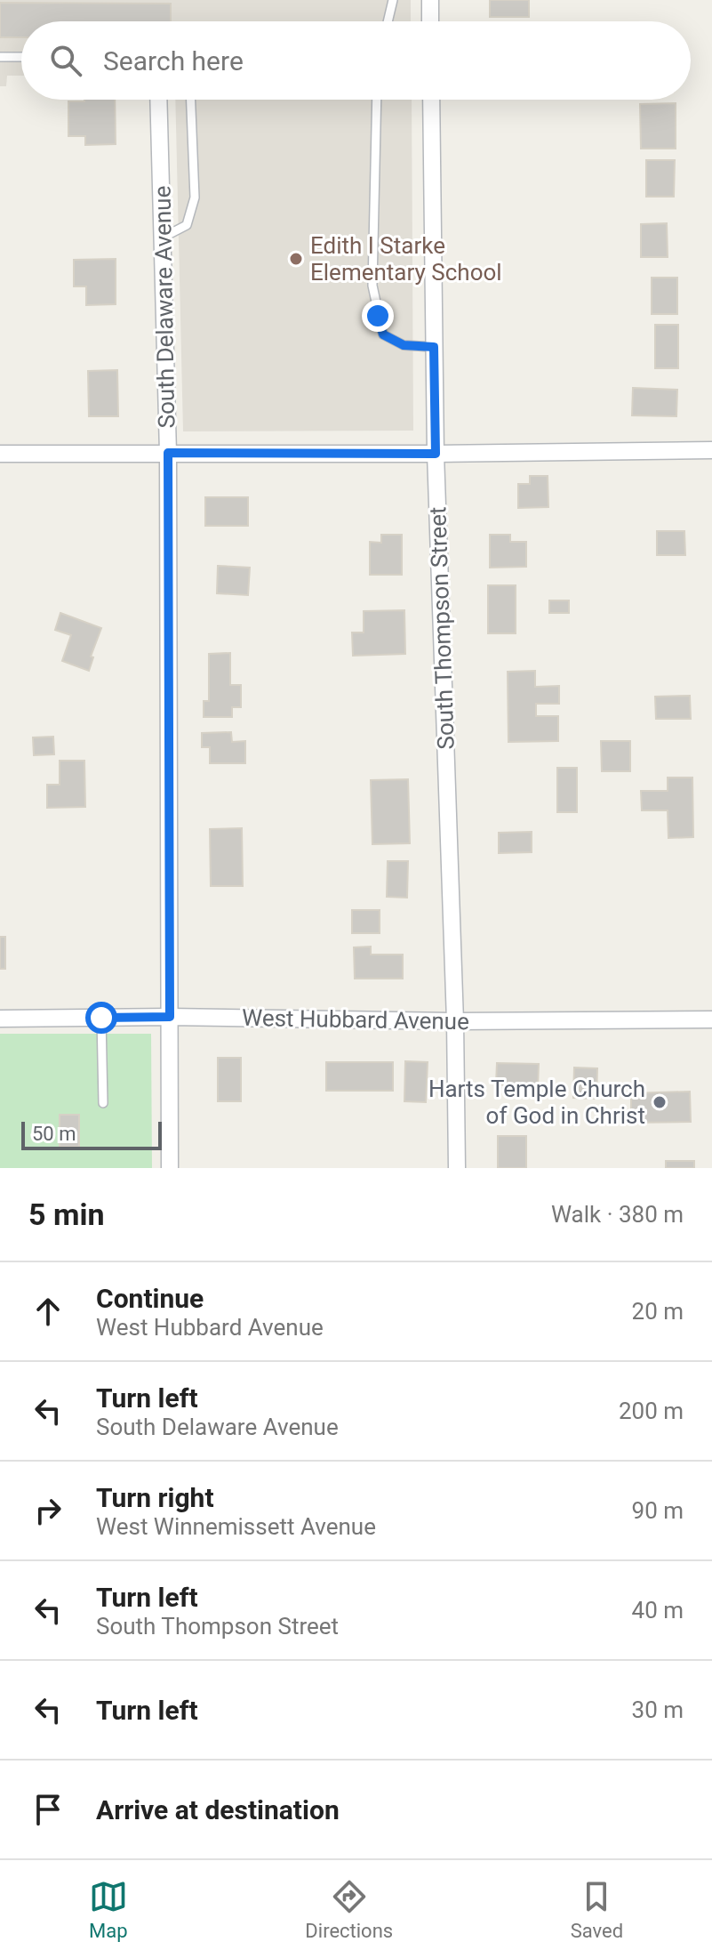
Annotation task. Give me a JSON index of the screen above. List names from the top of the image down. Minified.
{"streets":{"street":["South Delaware Avenue","South Thompson Street","West Hubbard Avenue"]},"crossings":[["South Delaware Avenue","West Hubbard Avenue"],["South Thompson Street","West Hubbard Avenue"]],"places":["Edith I Starke Elementary School","Harts Temple Church of God in Christ"],"scale_bar":"50 m","page":{"search":"Search here","scale":"50 m","heading":["5 min","Walk · 380 m"],"list":[["Continue","West Hubbard Avenue","20 m"],["Turn left","South Delaware Avenue","200 m"],["Turn right","West Winnemissett Avenue","90 m"],["Turn left","South Thompson Street","40 m"],["Turn left","30 m"],"Arrive at destination"],"nav":["Map","Directions","Saved"]}}
